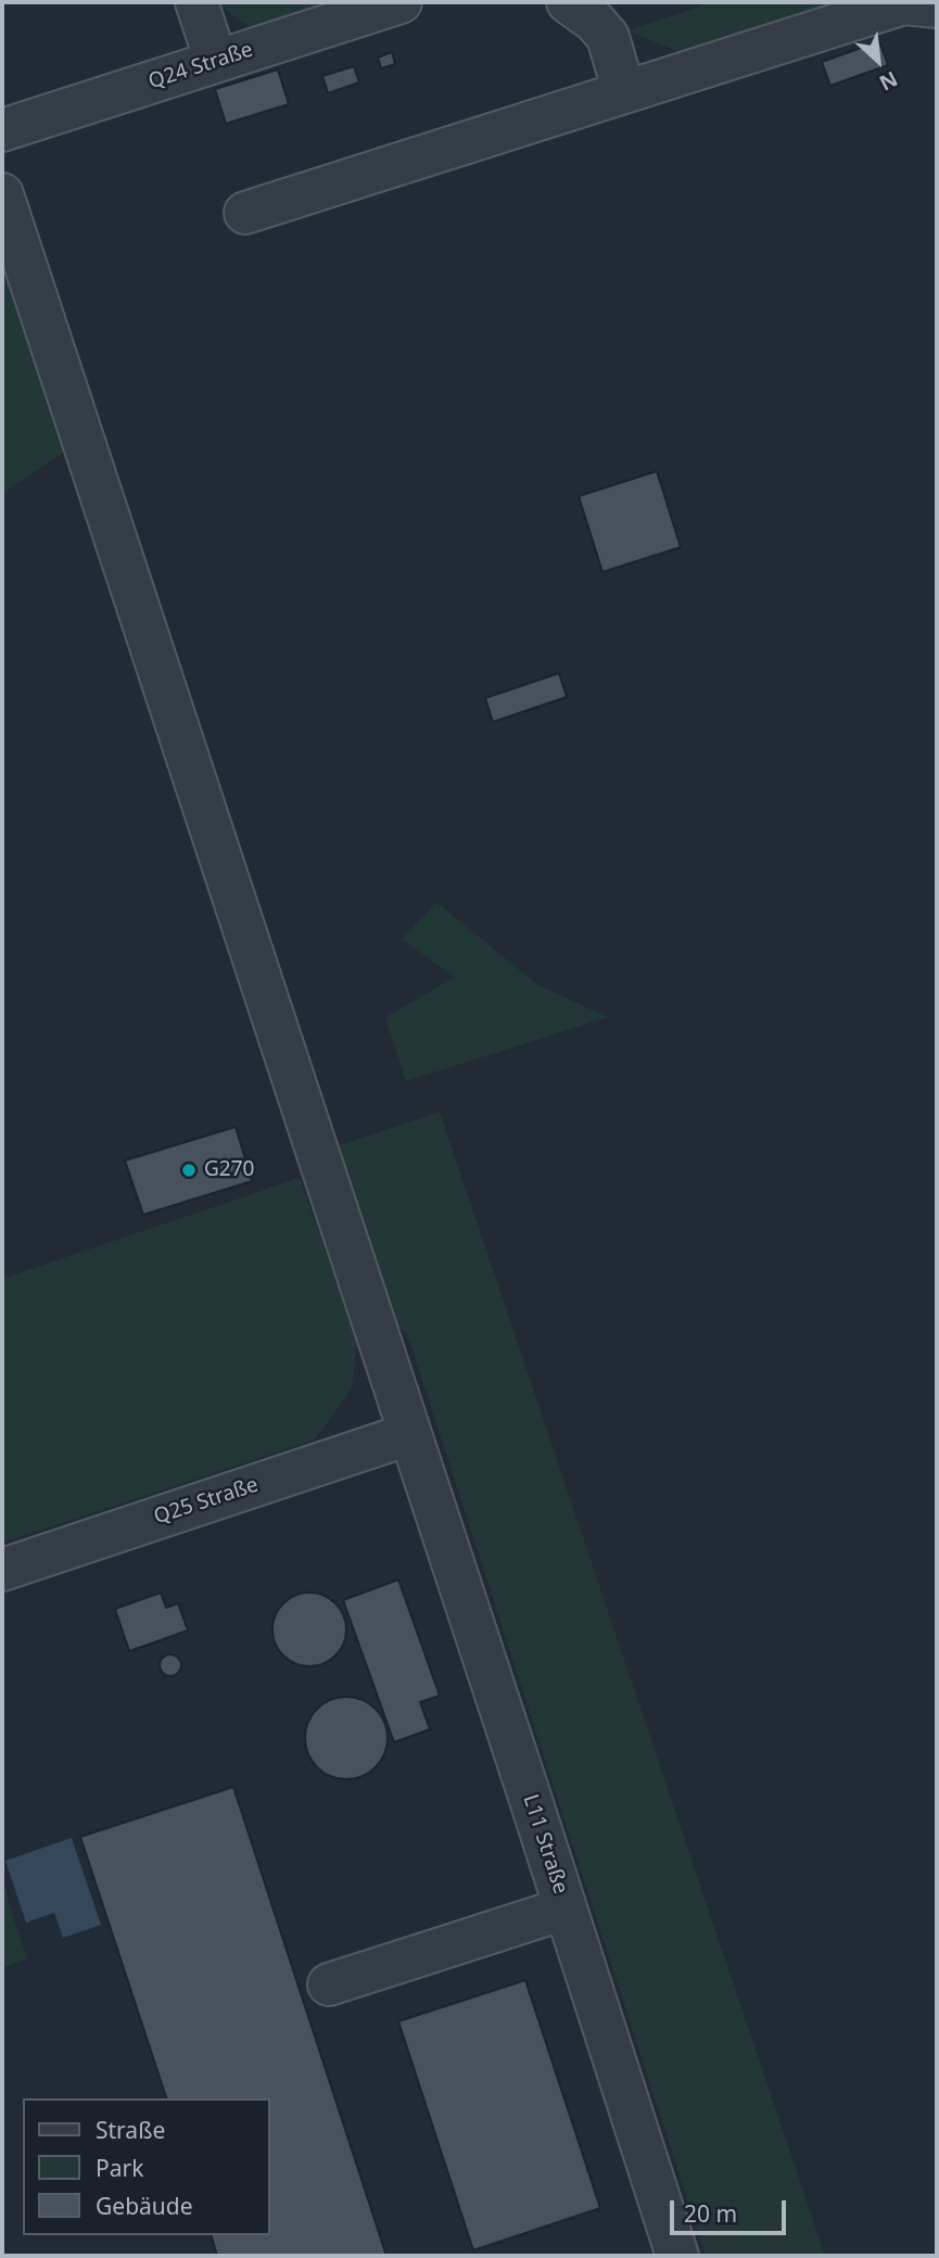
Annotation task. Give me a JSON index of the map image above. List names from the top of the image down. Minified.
{"streets":{"street":["Q24 Straße","Q25 Straße","L11 Straße"]},"crossings":[["Q25 Straße","L11 Straße"]],"places":["G270"],"legend":["Straße","Park","Gebäude"],"scale_bar":"20 m","north":"bottom right"}
